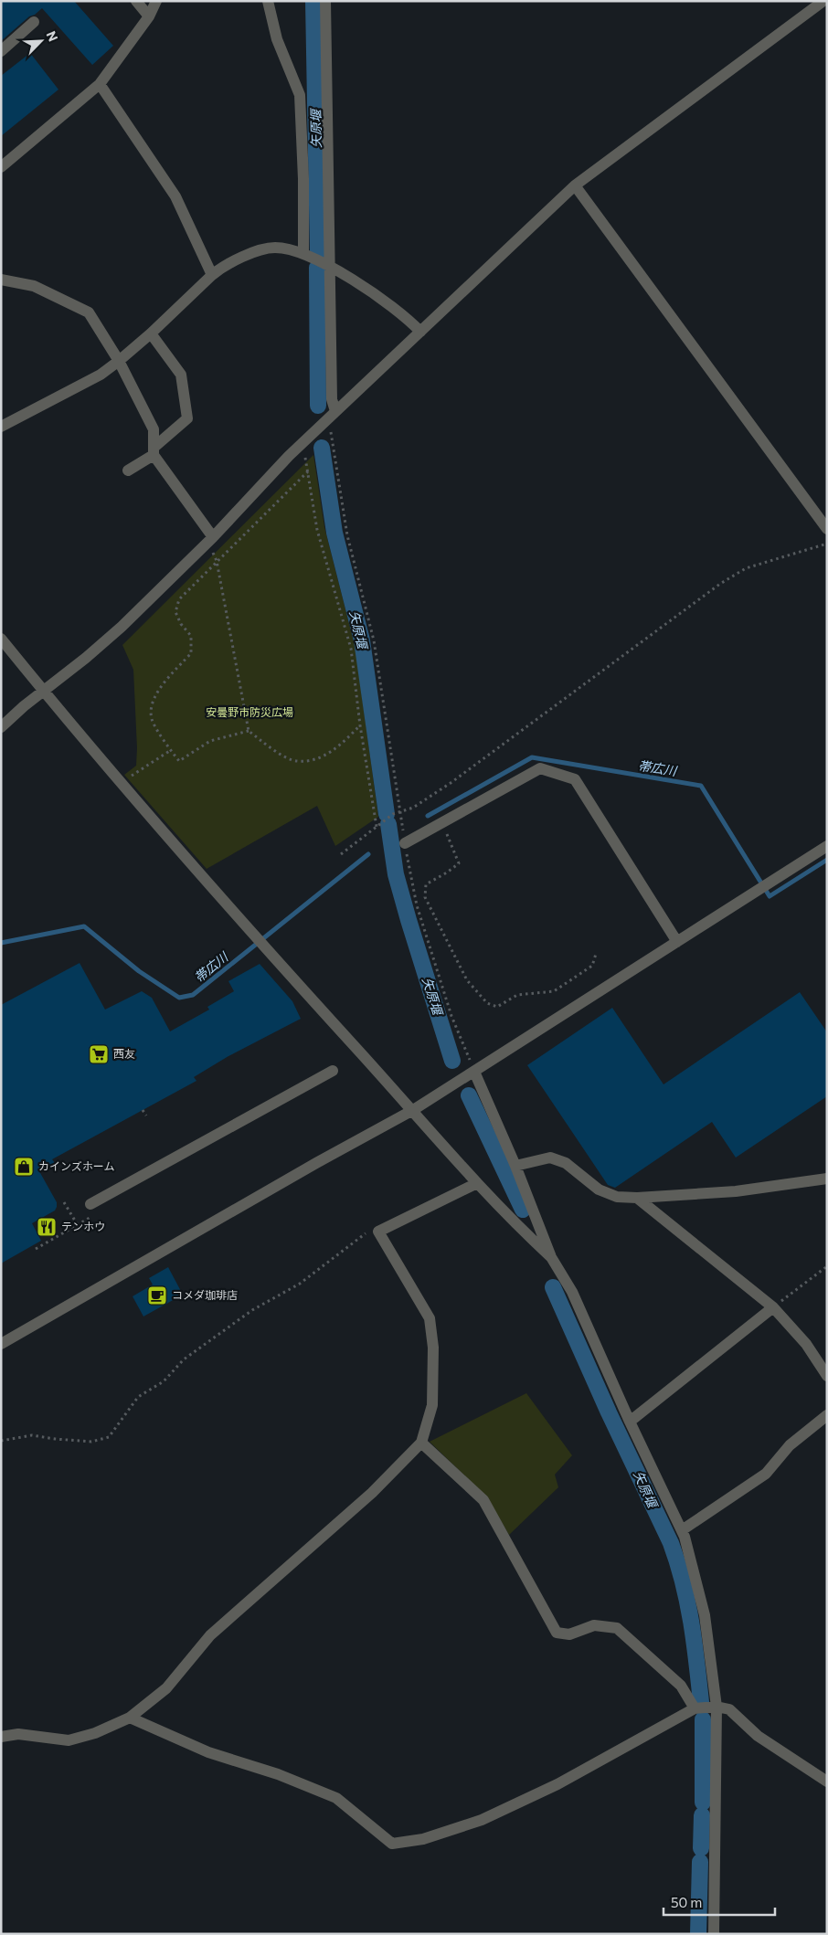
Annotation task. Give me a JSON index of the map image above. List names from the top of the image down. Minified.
{"water":["矢原堰","帯広川"],"parks":["安曇野市防災広場"],"places":{"supermarket":["西友"],"shop":["カインズホーム"],"restaurant":["テンホウ"],"cafe":["コメダ珈琲店"]},"scale_bar":"50 m","north":"top right"}
